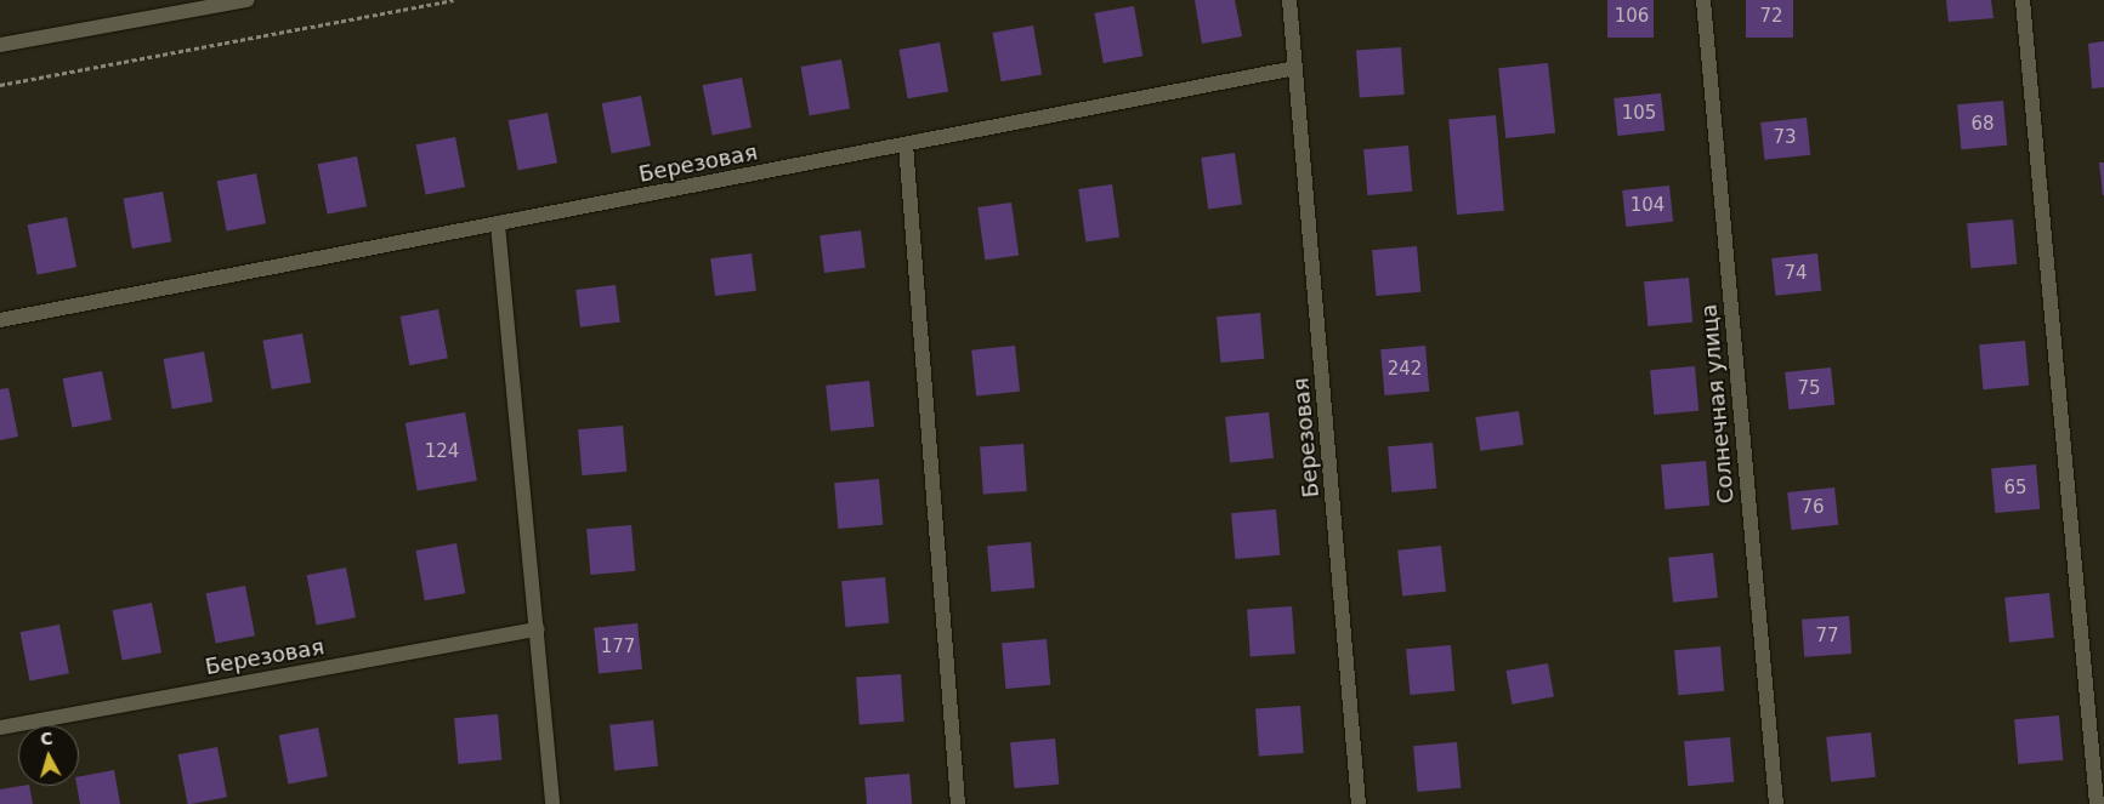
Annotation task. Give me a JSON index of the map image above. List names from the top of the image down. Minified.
{"streets":{"street":["Березовая","Солнечная улица"]},"house_numbers":["106","72","105","68","73","104","74","242","75","124","65","76","77","177"],"north":"top"}
